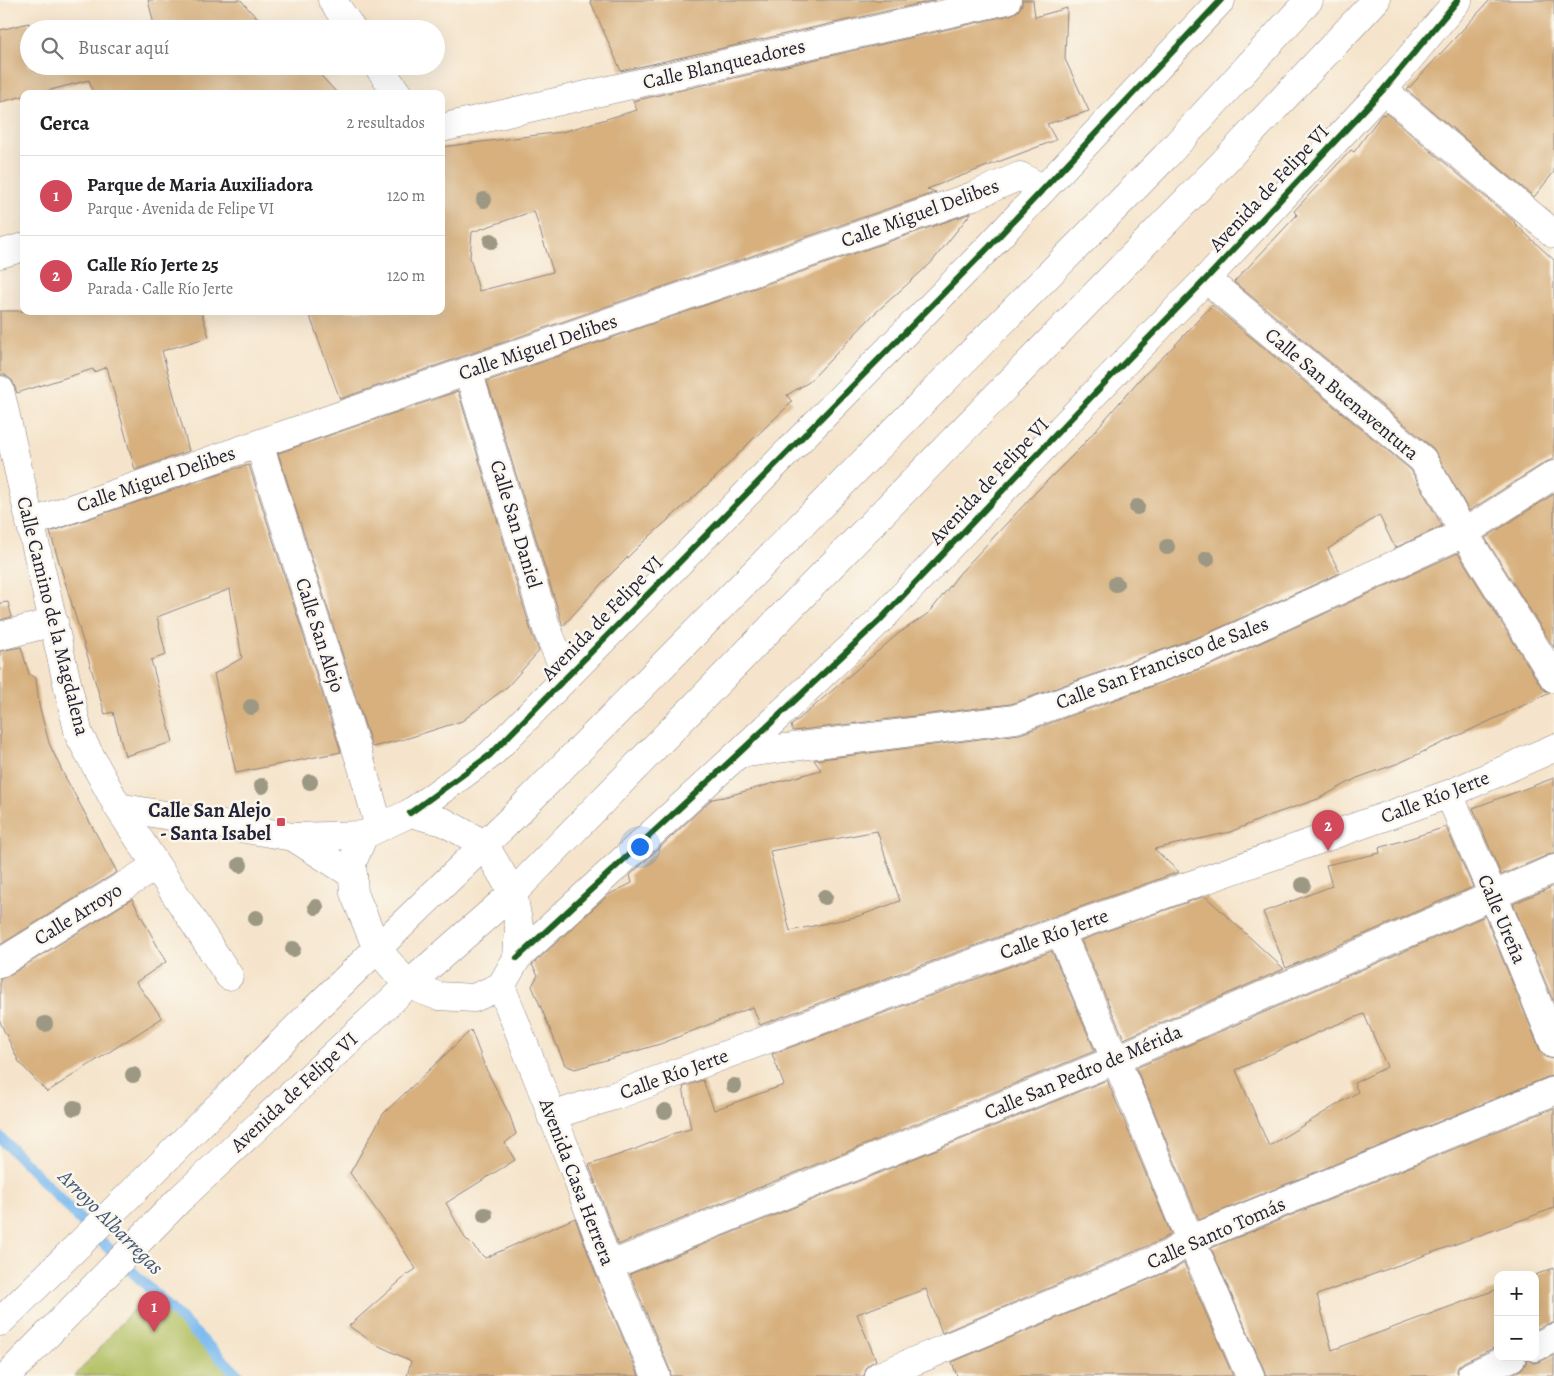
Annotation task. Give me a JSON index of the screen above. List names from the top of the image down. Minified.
{"streets":{"main road":["Calle Blanqueadores","Avenida de Felipe VI","Calle Miguel Delibes","Calle San Buenaventura","Calle San Daniel","Calle Camino de la Magdalena","Calle San Alejo","Calle San Francisco de Sales","Calle Río Jerte","Calle Arroyo","Calle Ureña","Calle San Pedro de Mérida","Avenida Casa Herrera","Calle Santo Tomás"]},"crossings":[["Avenida de Felipe VI","Calle Miguel Delibes"],["Avenida de Felipe VI","Calle San Buenaventura"],["Avenida de Felipe VI","Calle San Daniel"],["Avenida de Felipe VI","Calle San Alejo"],["Avenida de Felipe VI","Calle San Francisco de Sales"],["Calle Miguel Delibes","Calle San Daniel"],["Calle Miguel Delibes","Calle Camino de la Magdalena"],["Calle Miguel Delibes","Calle San Alejo"],["Calle San Buenaventura","Calle San Francisco de Sales"],["Calle Camino de la Magdalena","Calle Arroyo"],["Calle Río Jerte","Calle Ureña"],["Calle Río Jerte","Avenida Casa Herrera"],["Calle Ureña","Calle San Pedro de Mérida"],["Calle San Pedro de Mérida","Avenida Casa Herrera"]],"water":["Arroyo Albarregas"],"places":{"transit":["Calle San Alejo - Santa Isabel"]},"page":{"search":"Buscar aquí","heading":["Cerca","2 resultados"],"list":[{"mark":"1","name":"Parque de Maria Auxiliadora","note":"Parque · Avenida de Felipe VI","value":"120 m"},{"mark":"2","name":"Calle Río Jerte 25","note":"Parada · Calle Río Jerte","value":"120 m"}],"pins":["2","1"],"map_buttons":["+","−"]}}
